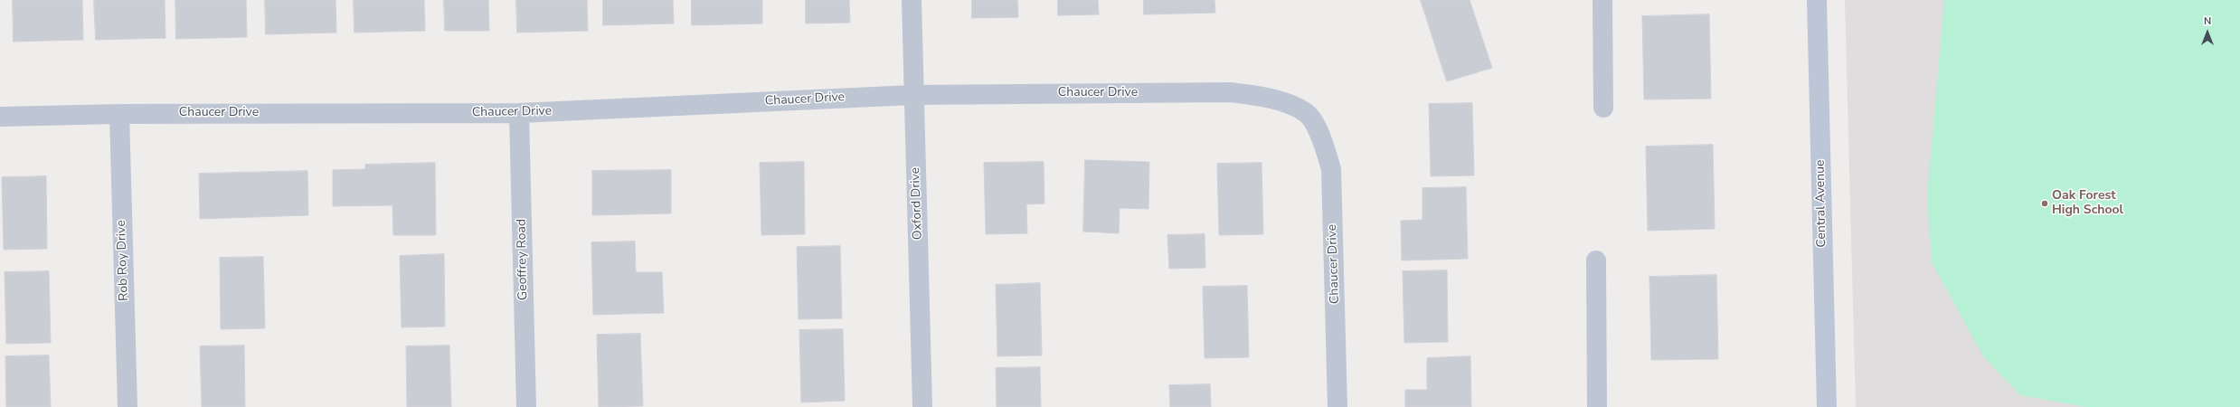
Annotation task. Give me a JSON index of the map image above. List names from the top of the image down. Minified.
{"streets":{"street":["Chaucer Drive","Oxford Drive","Central Avenue","Geoffrey Road","Rob Roy Drive"]},"crossings":[["Chaucer Drive","Oxford Drive"],["Chaucer Drive","Geoffrey Road"],["Chaucer Drive","Rob Roy Drive"]],"places":["Oak Forest High School"],"north":"top"}
